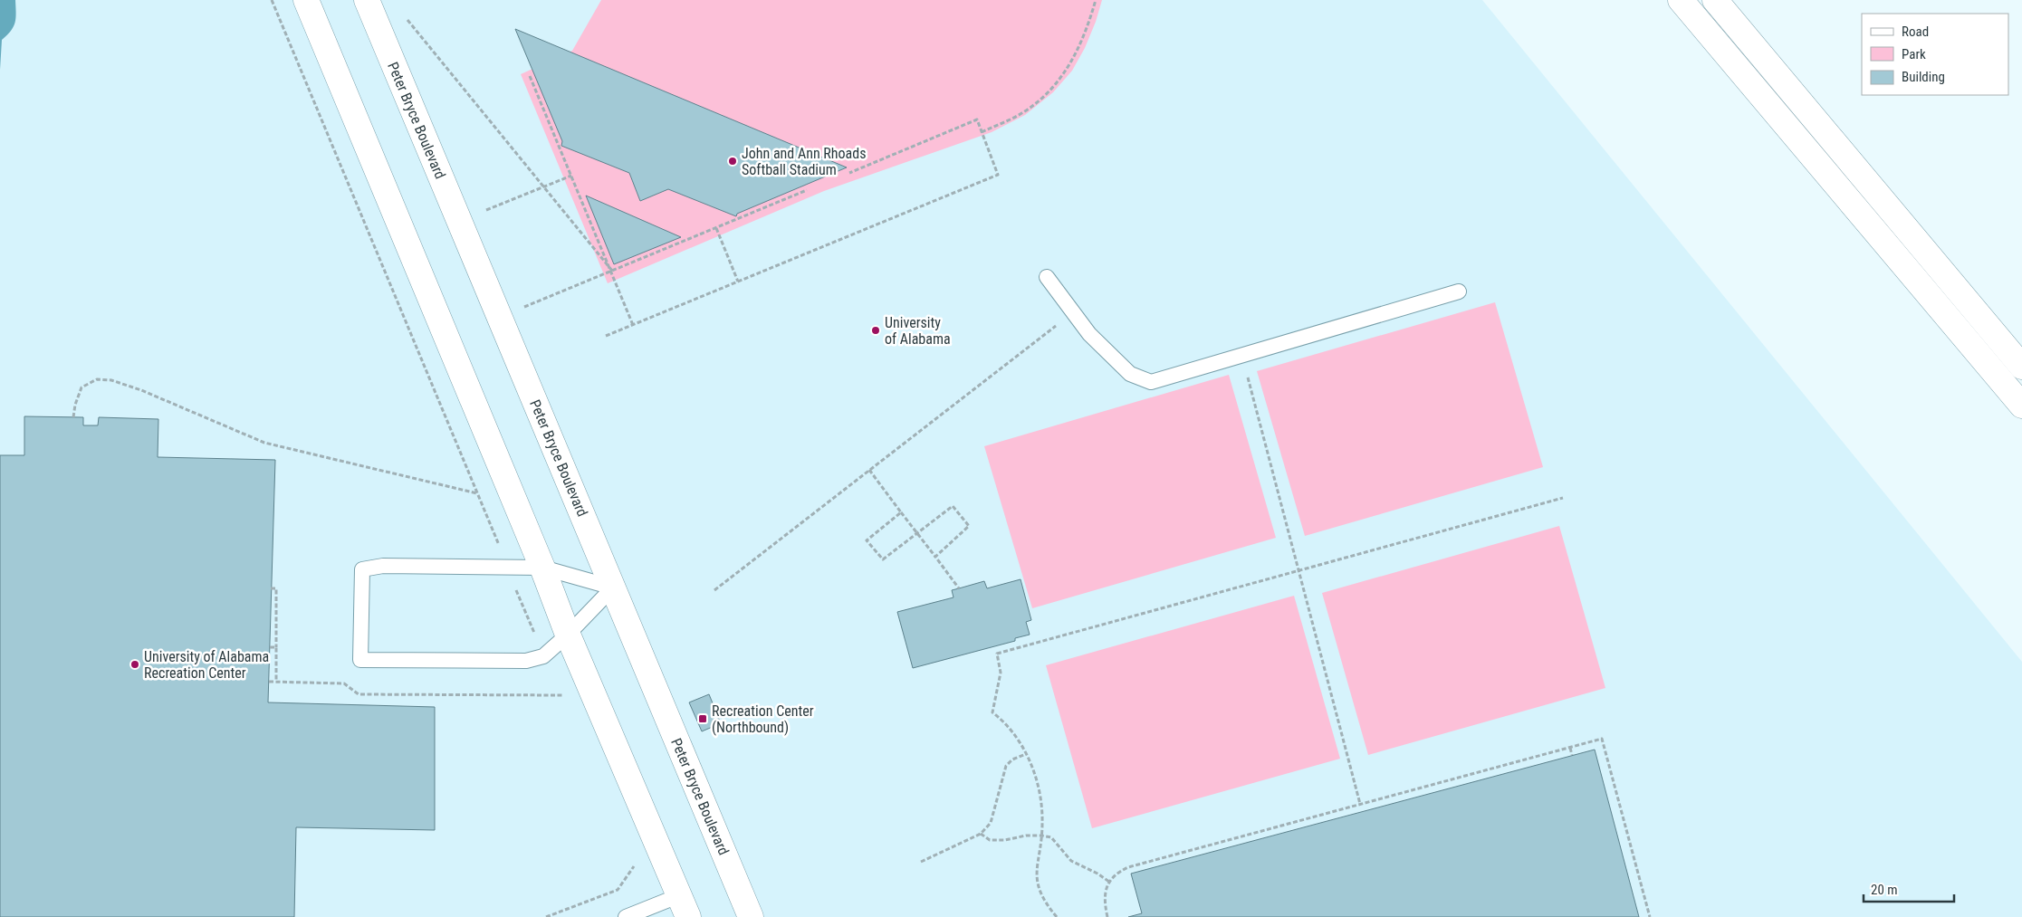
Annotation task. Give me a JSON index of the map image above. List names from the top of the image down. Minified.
{"streets":{"main road":["Peter Bryce Boulevard"]},"places":{"other":["John and Ann Rhoads Softball Stadium","University of Alabama","University of Alabama Recreation Center"],"transit":["Recreation Center (Northbound)"]},"legend":["Road","Park","Building"],"scale_bar":"20 m"}
